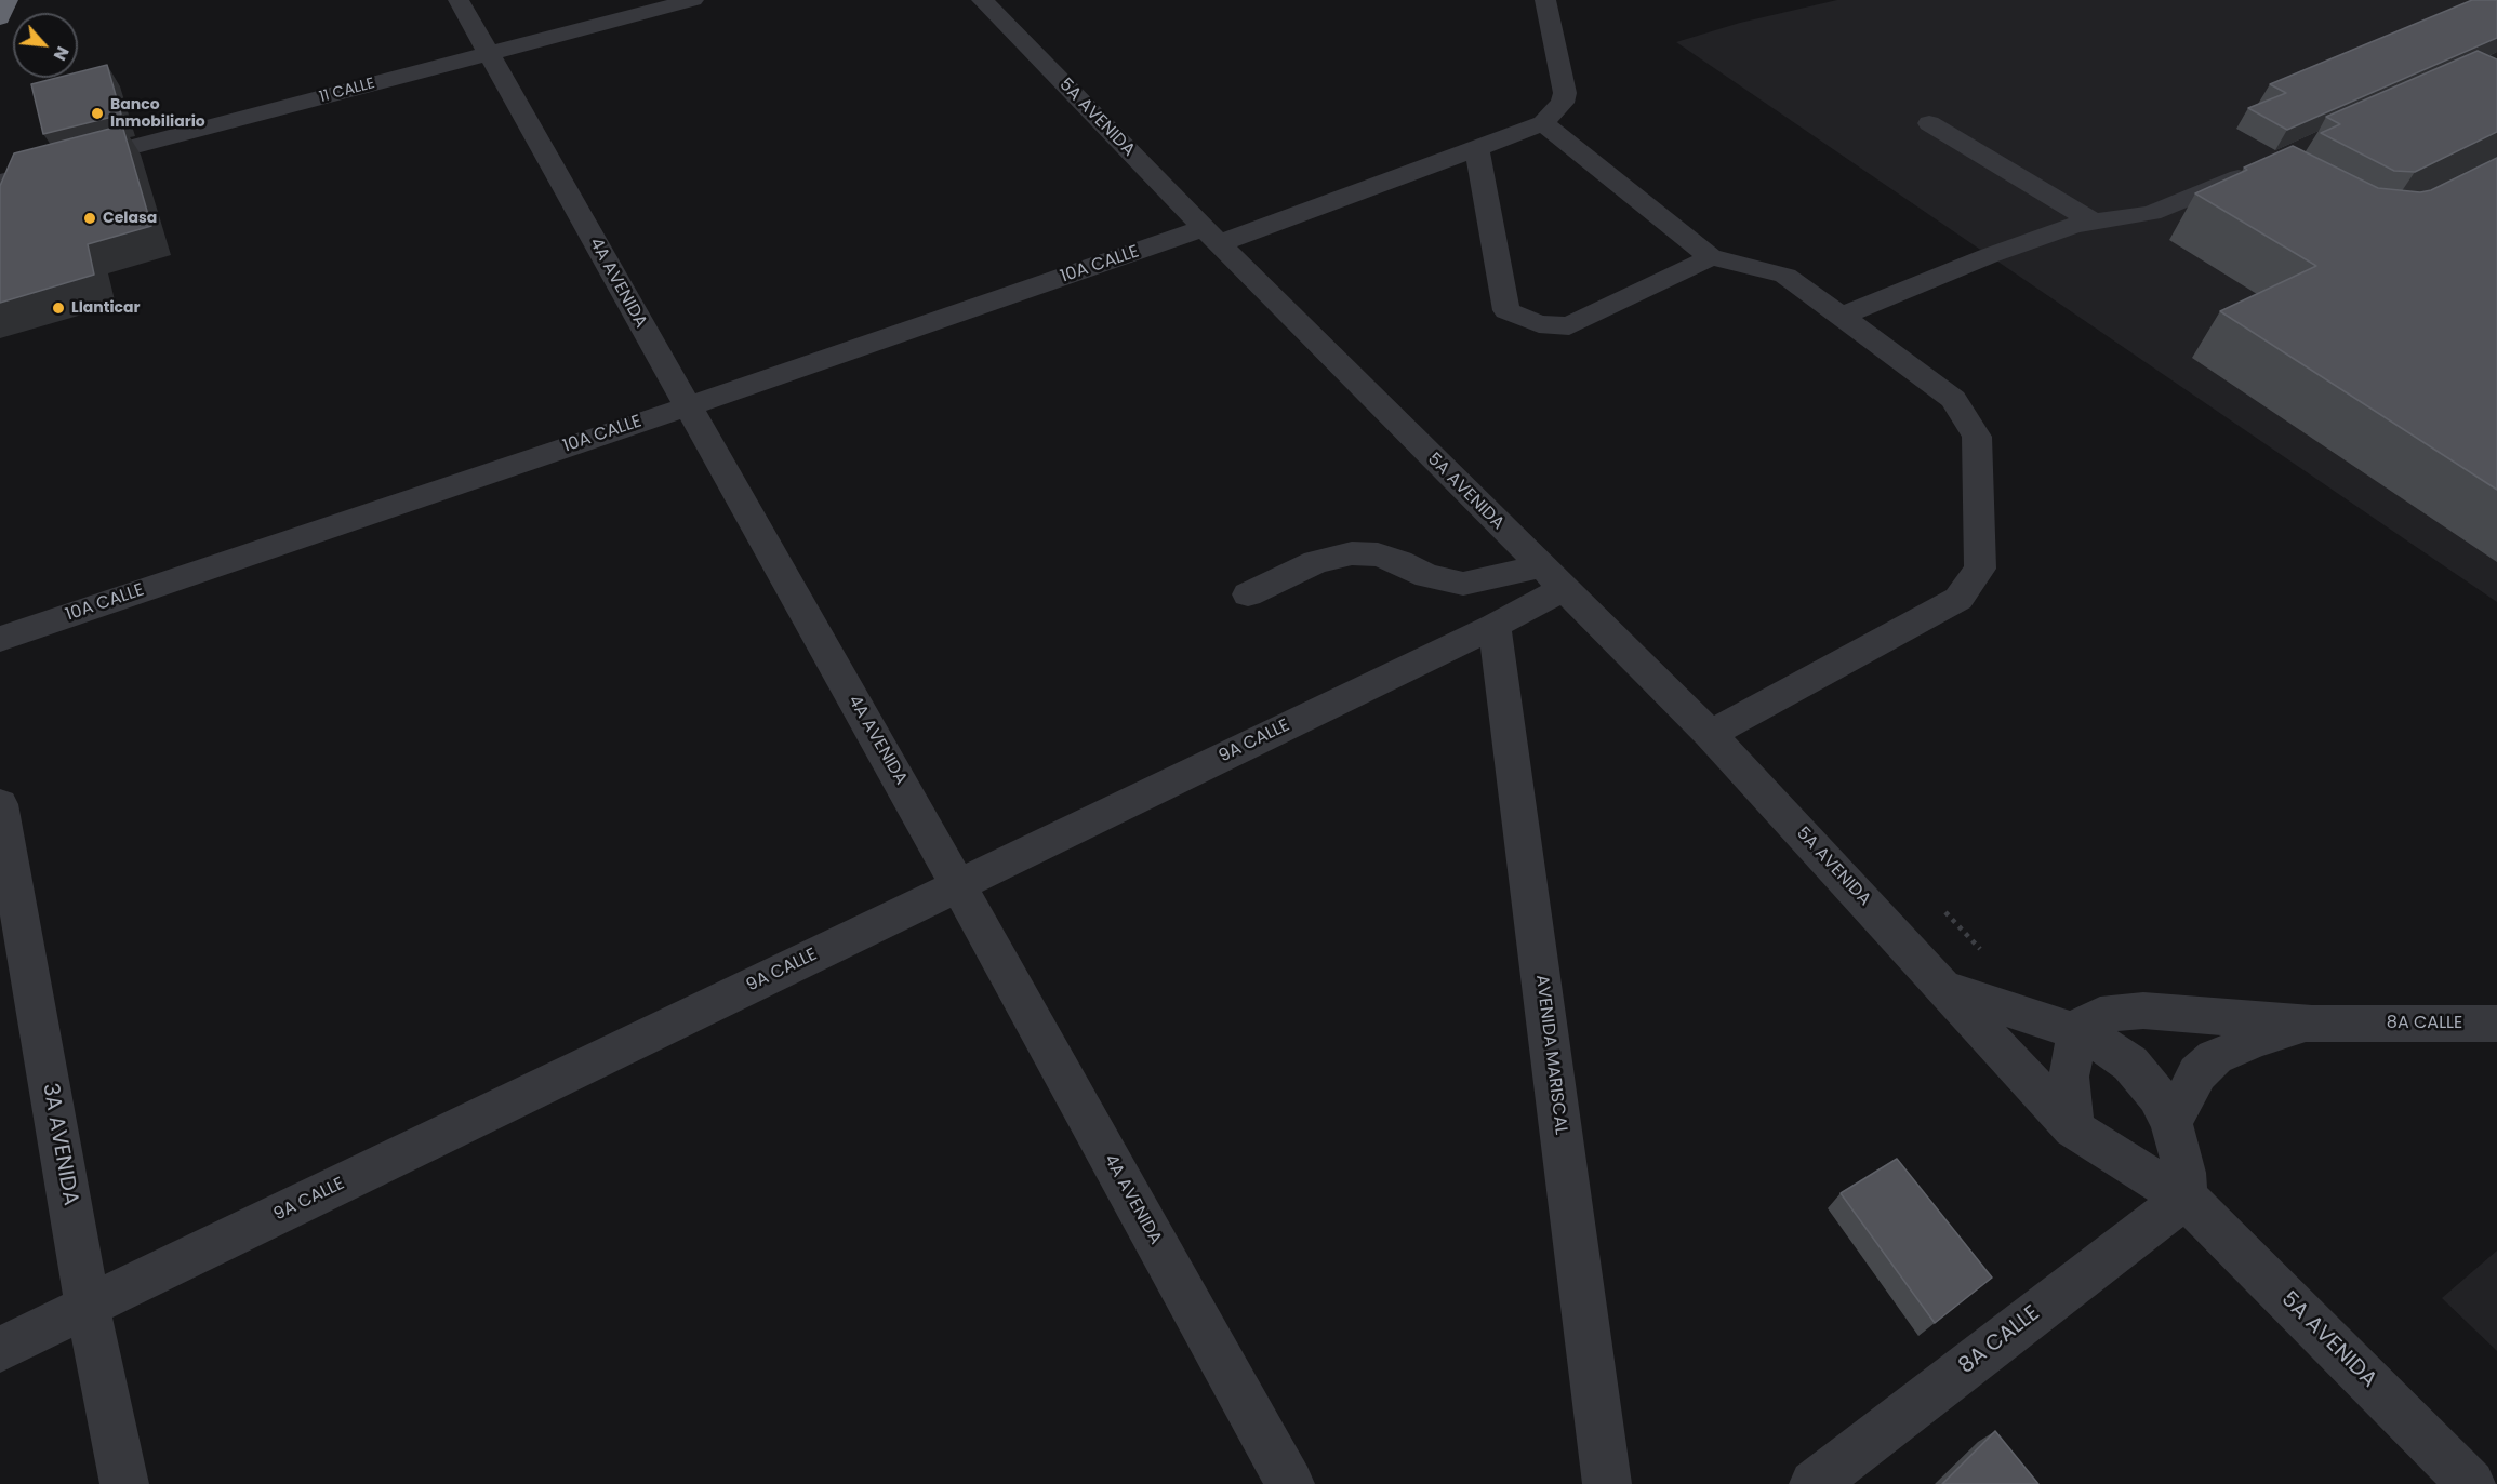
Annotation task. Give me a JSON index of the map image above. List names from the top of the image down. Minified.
{"streets":{"street":["11 CALLE","5A AVENIDA","10A CALLE","4A AVENIDA","9A CALLE","8A CALLE","AVENIDA MARISCAL","3A AVENIDA"]},"crossings":[["11 CALLE","4A AVENIDA"],["5A AVENIDA","10A CALLE"],["5A AVENIDA","9A CALLE"],["5A AVENIDA","8A CALLE"],["10A CALLE","4A AVENIDA"],["4A AVENIDA","9A CALLE"],["9A CALLE","AVENIDA MARISCAL"],["9A CALLE","3A AVENIDA"]],"places":["Banco Inmobiliario","Celasa","Llanticar"],"north":"bottom right"}
